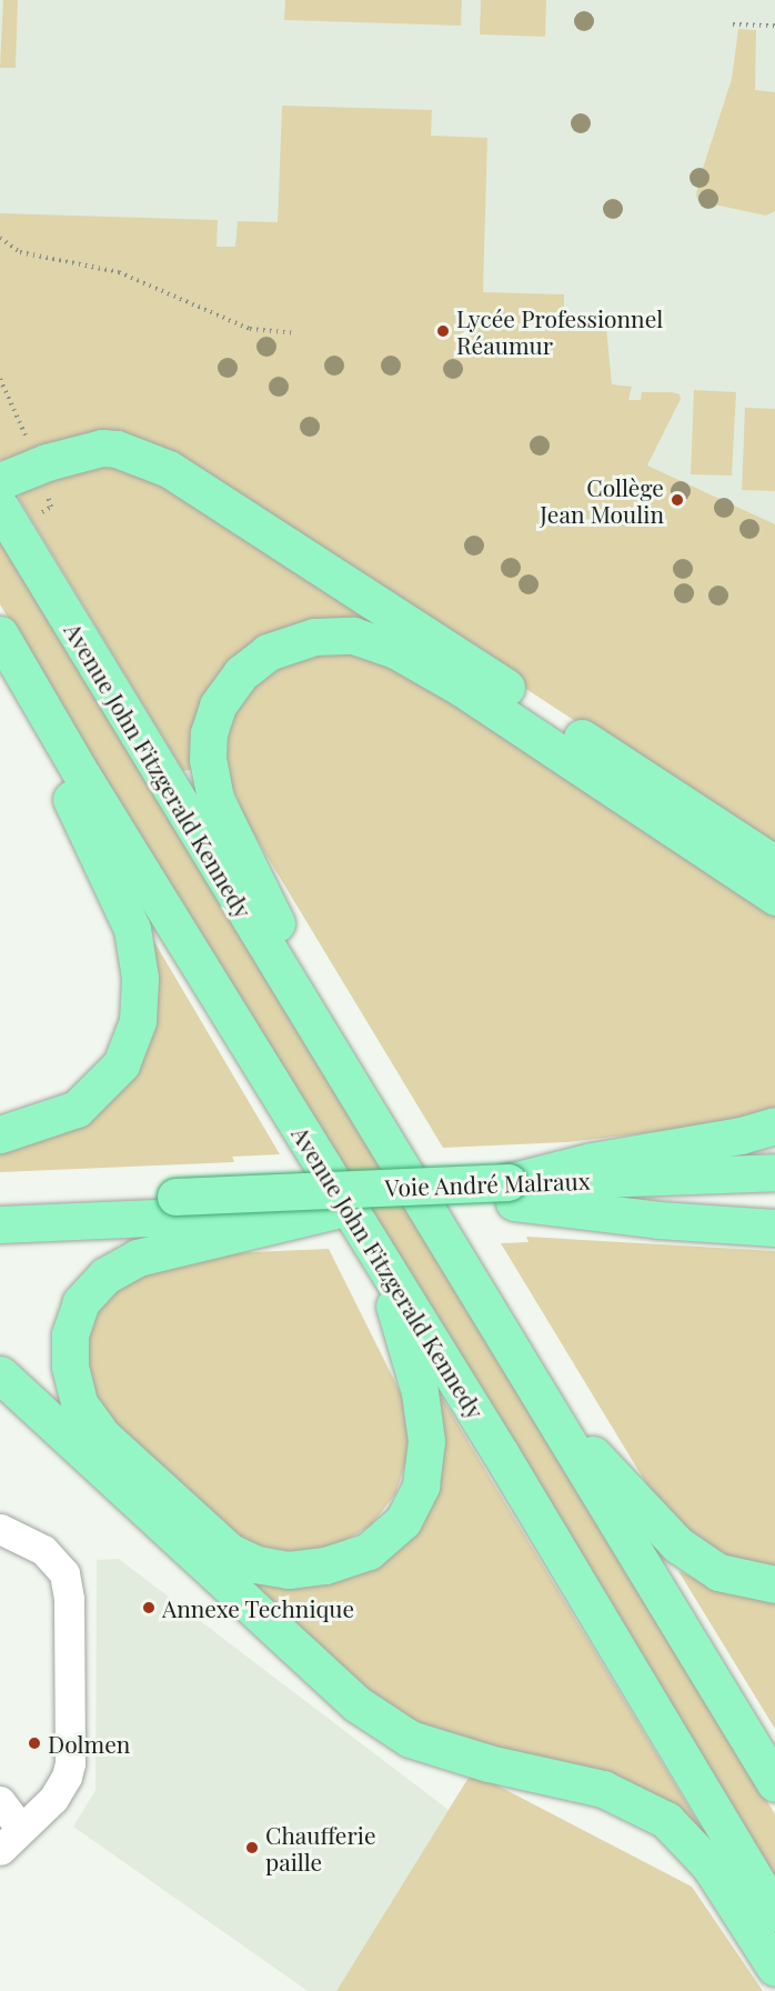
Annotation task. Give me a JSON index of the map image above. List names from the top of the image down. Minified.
{"streets":{"main road":["Avenue John Fitzgerald Kennedy","Voie André Malraux"]},"places":["Lycée Professionnel Réaumur","Collège Jean Moulin","Annexe Technique","Dolmen","Chaufferie paille"]}
